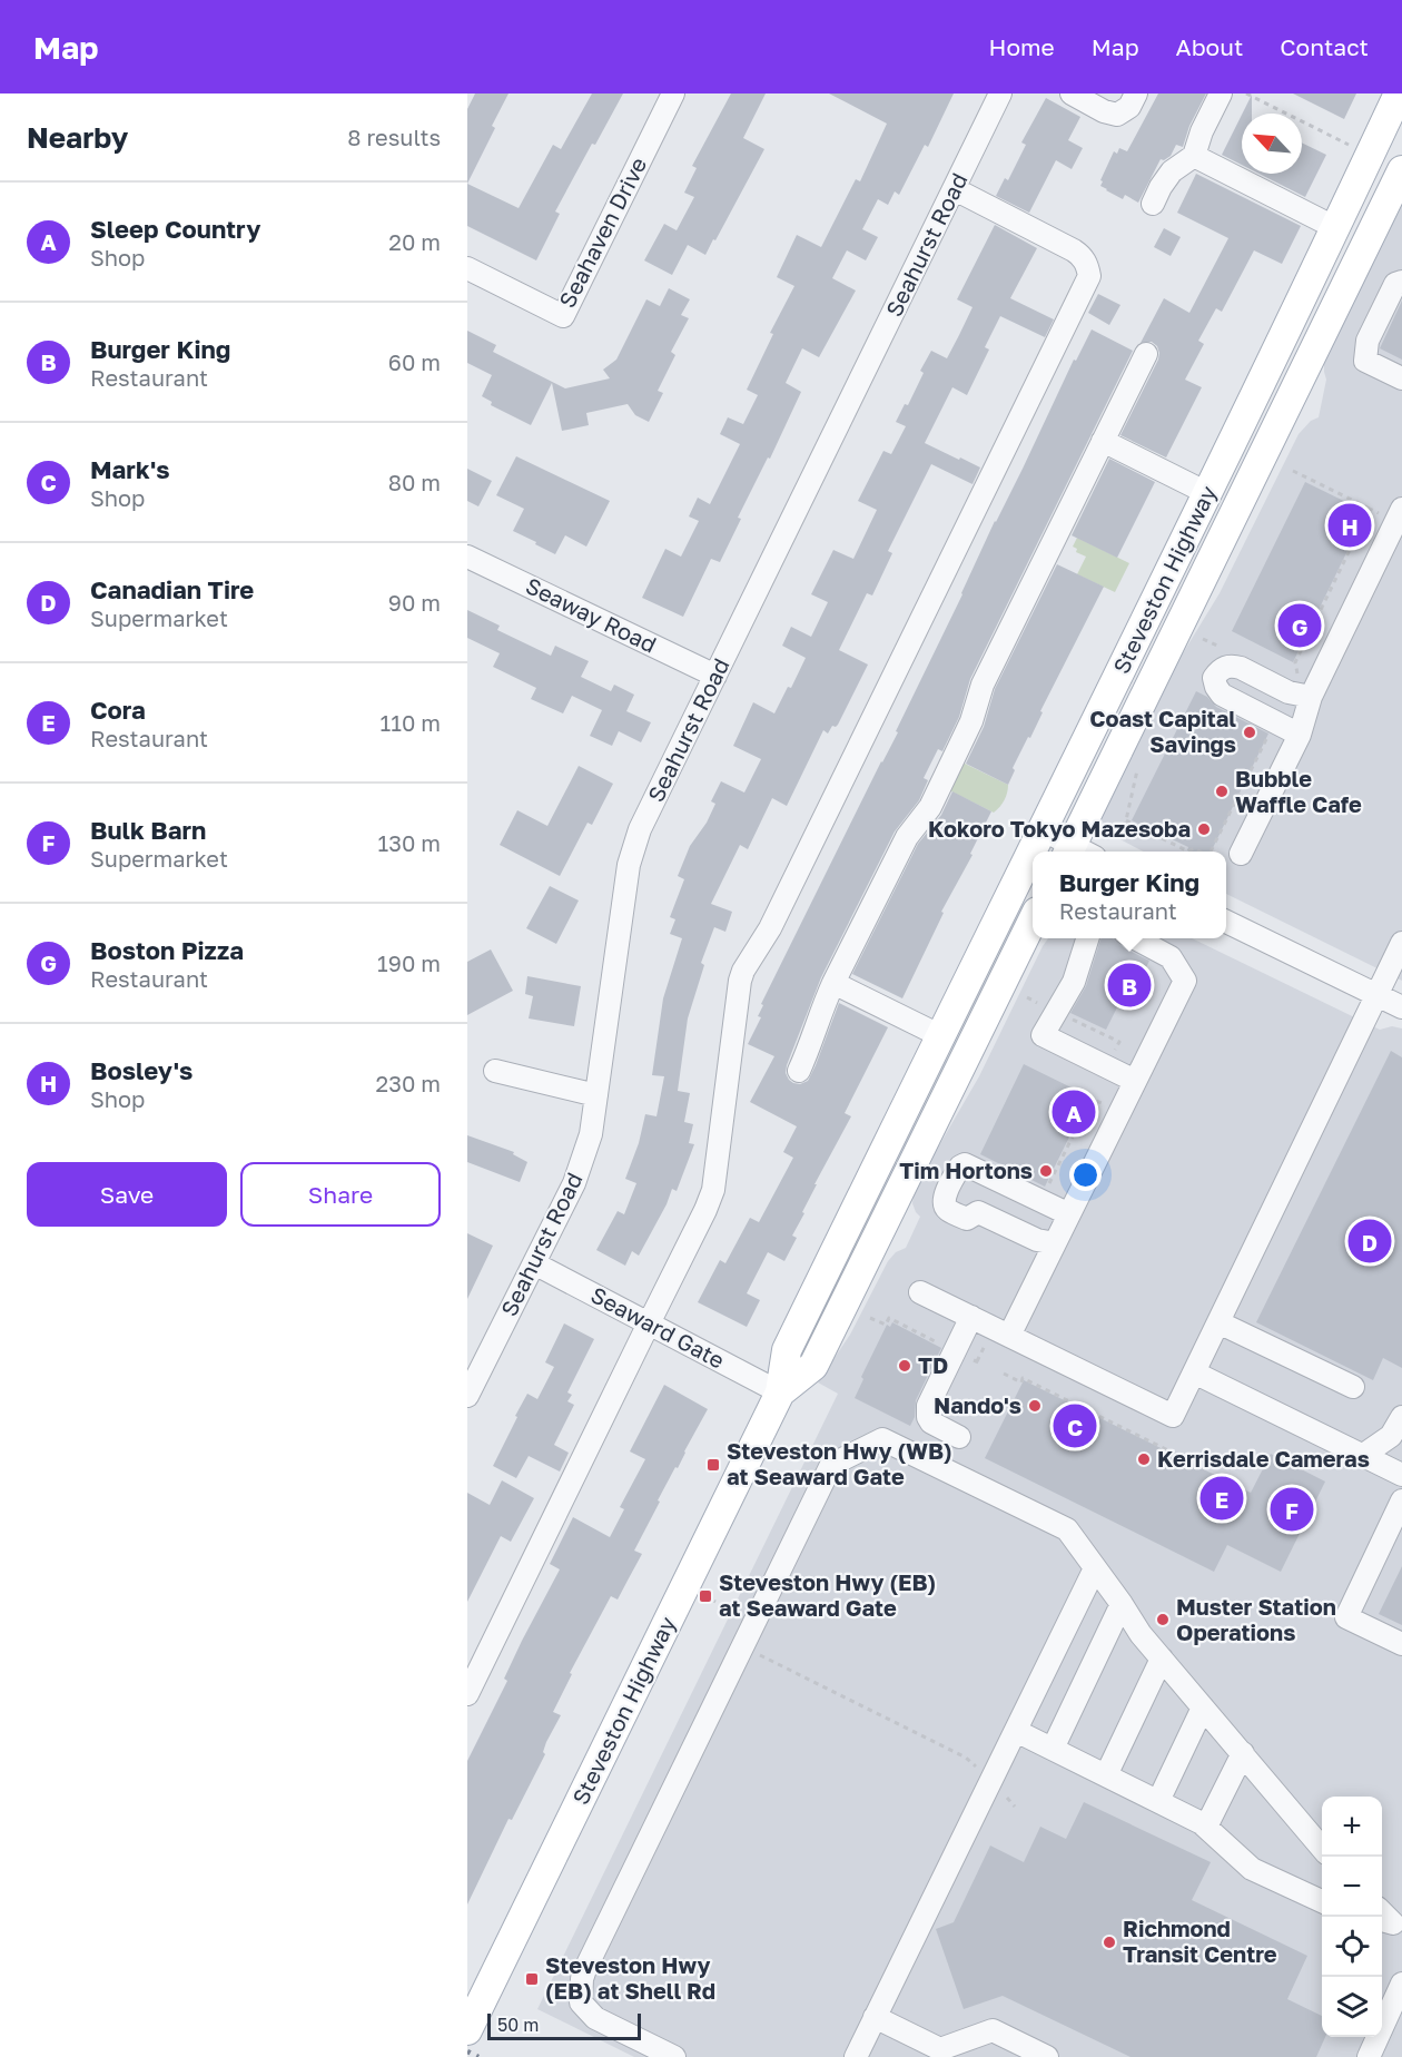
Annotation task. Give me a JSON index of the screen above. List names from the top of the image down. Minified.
{"streets":{"main road":["Steveston Highway"],"street":["Seahaven Drive","Seahurst Road","Seaway Road","Seaward Gate"]},"crossings":[["Seahurst Road","Seaway Road"],["Seahurst Road","Seaward Gate"],["Steveston Highway","Seaward Gate"]],"places":{"other":["Coast Capital Savings","Bubble Waffle Cafe","Kokoro Tokyo Mazesoba","Tim Hortons","TD","Nando's","Kerrisdale Cameras","Muster Station Operations","Richmond Transit Centre"],"transit":["Steveston Hwy (WB) at Seaward Gate","Steveston Hwy (EB) at Seaward Gate","Steveston Hwy (EB) at Shell Rd"]},"scale_bar":"50 m","north":"top left","page":{"header":"Map","nav":["Home","Map","About","Contact"],"heading":["Nearby","8 results"],"list":[{"mark":"A","name":"Sleep Country","note":"Shop","value":"20 m"},{"mark":"B","name":"Burger King","note":"Restaurant","value":"60 m"},{"mark":"C","name":"Mark's","note":"Shop","value":"80 m"},{"mark":"D","name":"Canadian Tire","note":"Supermarket","value":"90 m"},{"mark":"E","name":"Cora","note":"Restaurant","value":"110 m"},{"mark":"F","name":"Bulk Barn","note":"Supermarket","value":"130 m"},{"mark":"G","name":"Boston Pizza","note":"Restaurant","value":"190 m"},{"mark":"H","name":"Bosley's","note":"Shop","value":"230 m"}],"pins":["H","G","B","A","D","C","E","F"],"popup":["Burger King","Restaurant"],"buttons":["Save","Share"],"map_buttons":["+","−"],"scale":"50 m"}}
